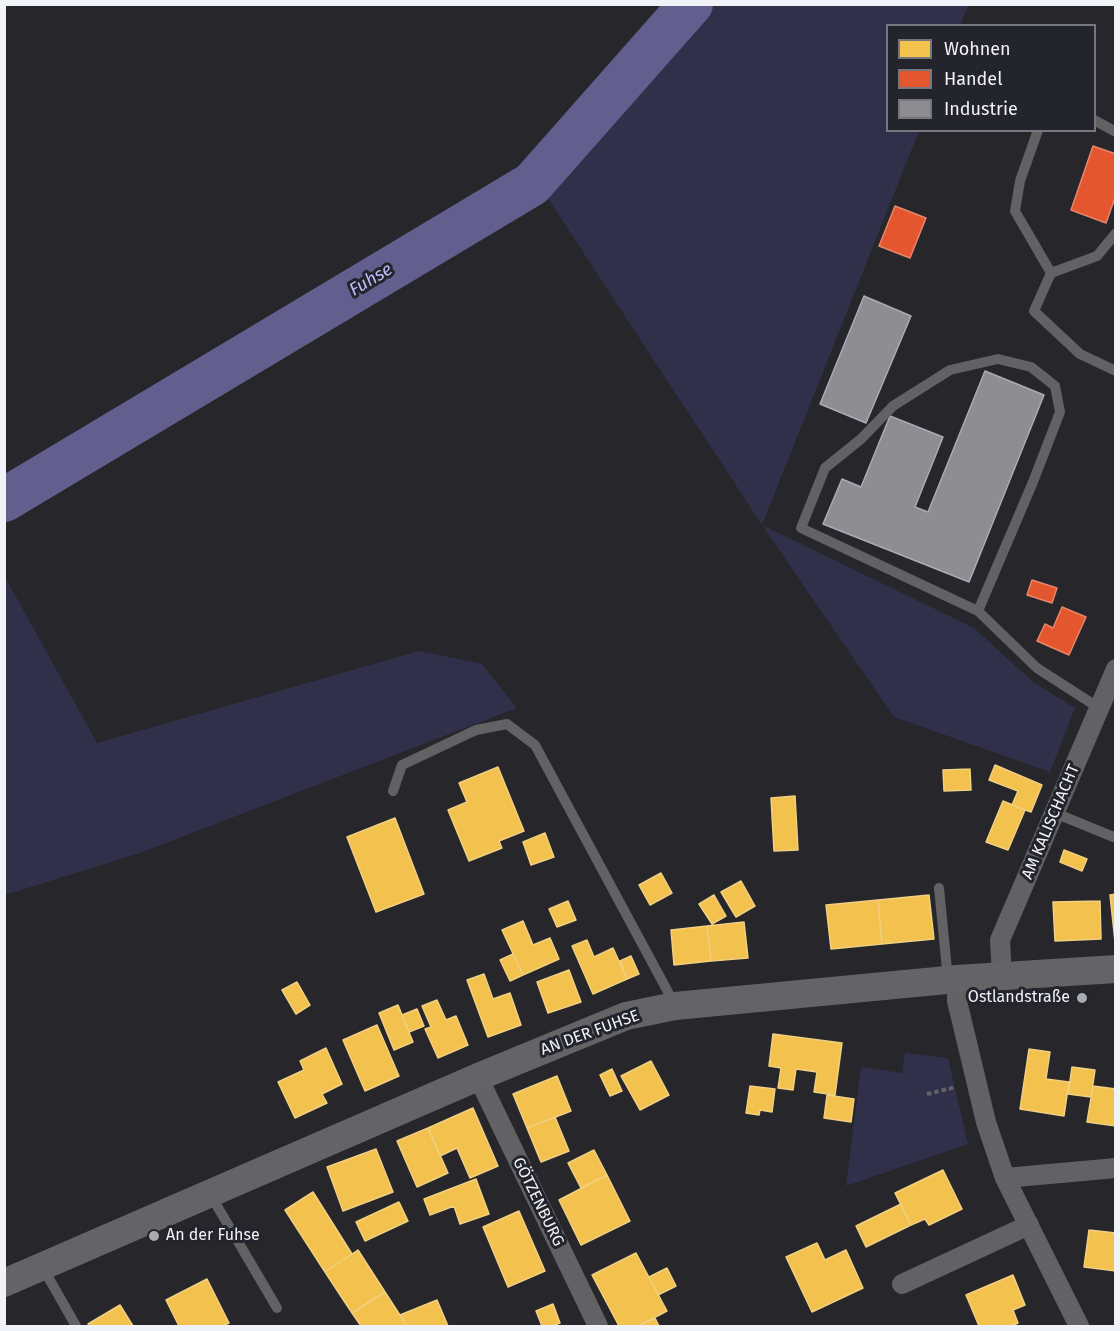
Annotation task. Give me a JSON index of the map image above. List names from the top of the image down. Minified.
{"streets":{"street":["AM KALISCHACHT","AN DER FUHSE","GÖTZENBURG"]},"crossings":[["AM KALISCHACHT","AN DER FUHSE"],["AN DER FUHSE","GÖTZENBURG"]],"water":["Fuhse"],"places":["Ostlandstraße","An der Fuhse"],"legend":["Wohnen","Handel","Industrie"]}
